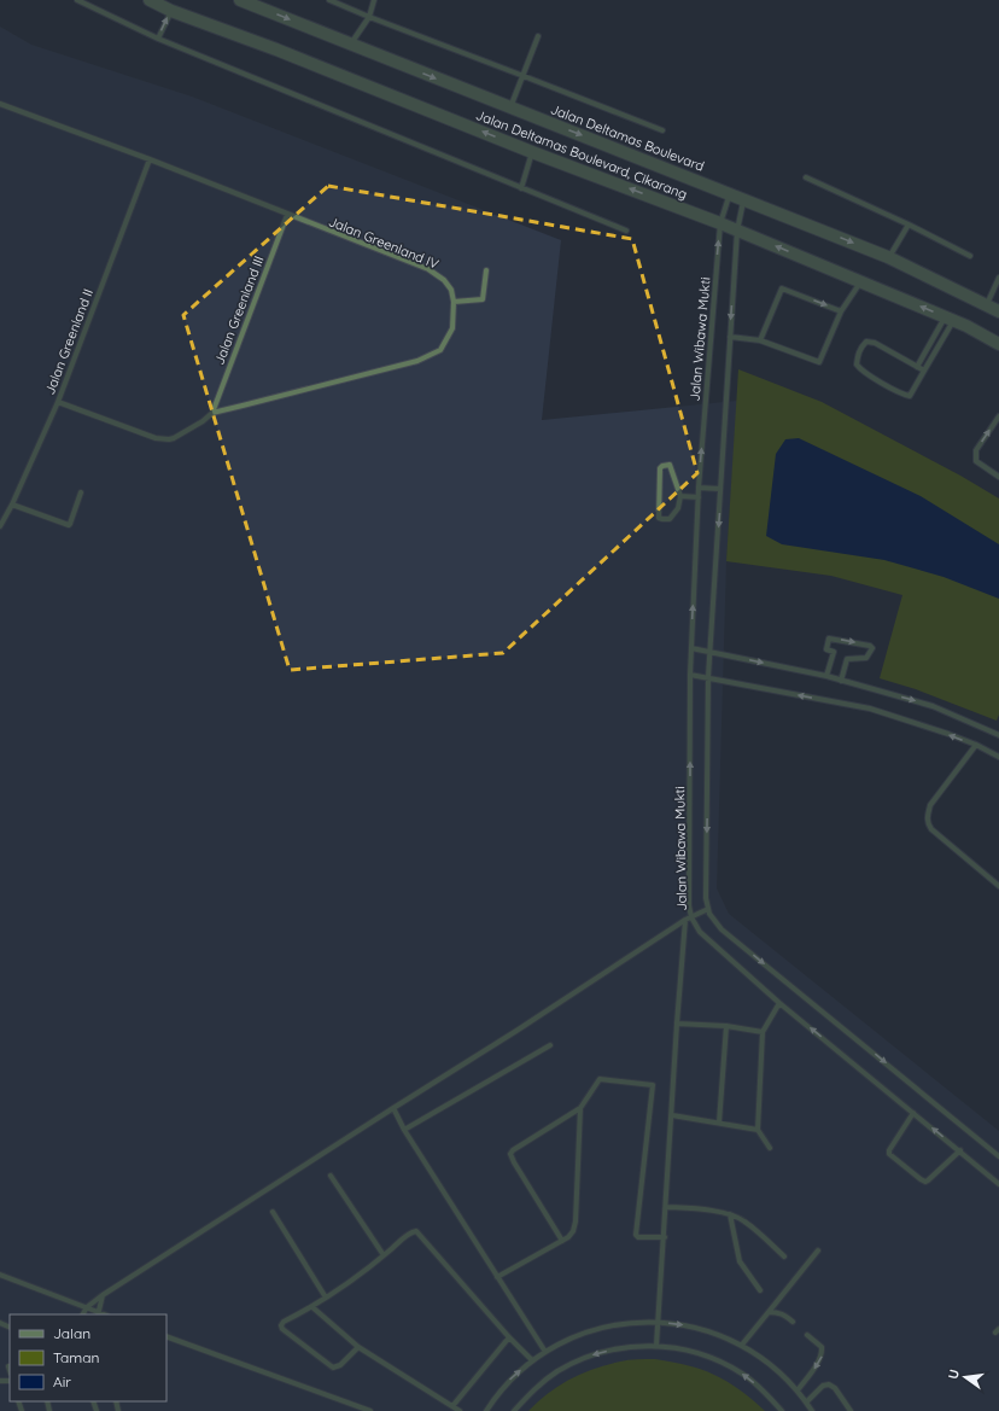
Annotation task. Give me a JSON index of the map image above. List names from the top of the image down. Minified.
{"streets":{"street":["Jalan Deltamas Boulevard","Jalan Deltamas Boulevard, Cikarang"],"lane":["Jalan Greenland IV","Jalan Greenland III","Jalan Wibawa Mukti","Jalan Greenland II"]},"crossings":[["Jalan Deltamas Boulevard","Jalan Wibawa Mukti"],["Jalan Deltamas Boulevard, Cikarang","Jalan Wibawa Mukti"],["Jalan Greenland IV","Jalan Greenland III"],["Jalan Greenland IV","Jalan Greenland II"]],"one_way":["Jalan Deltamas Boulevard","Jalan Deltamas Boulevard, Cikarang"],"legend":["Jalan","Taman","Air"],"north":"left"}
